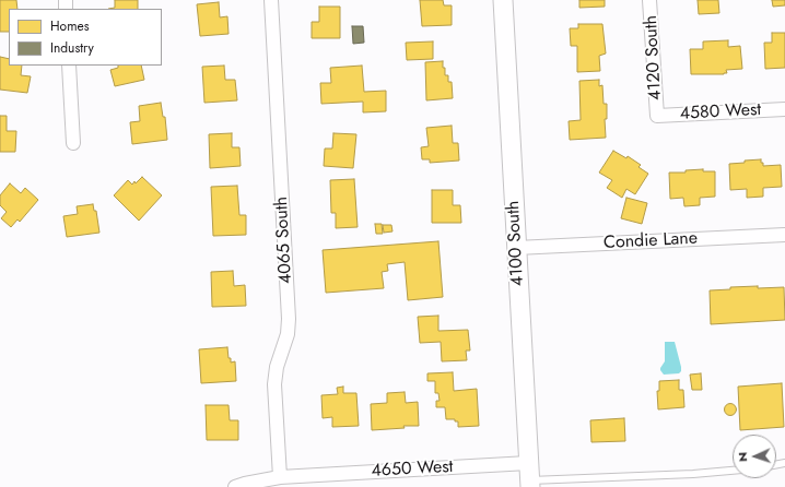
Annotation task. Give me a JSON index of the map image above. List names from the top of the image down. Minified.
{"streets":{"main road":["4100 South"],"street":["4120 South","4580 West","4065 South","Condie Lane","4650 West"]},"crossings":[["4120 South","4580 West"],["4065 South","4650 West"],["Condie Lane","4100 South"],["4100 South","4650 West"]],"legend":["Homes","Industry"],"north":"left"}
